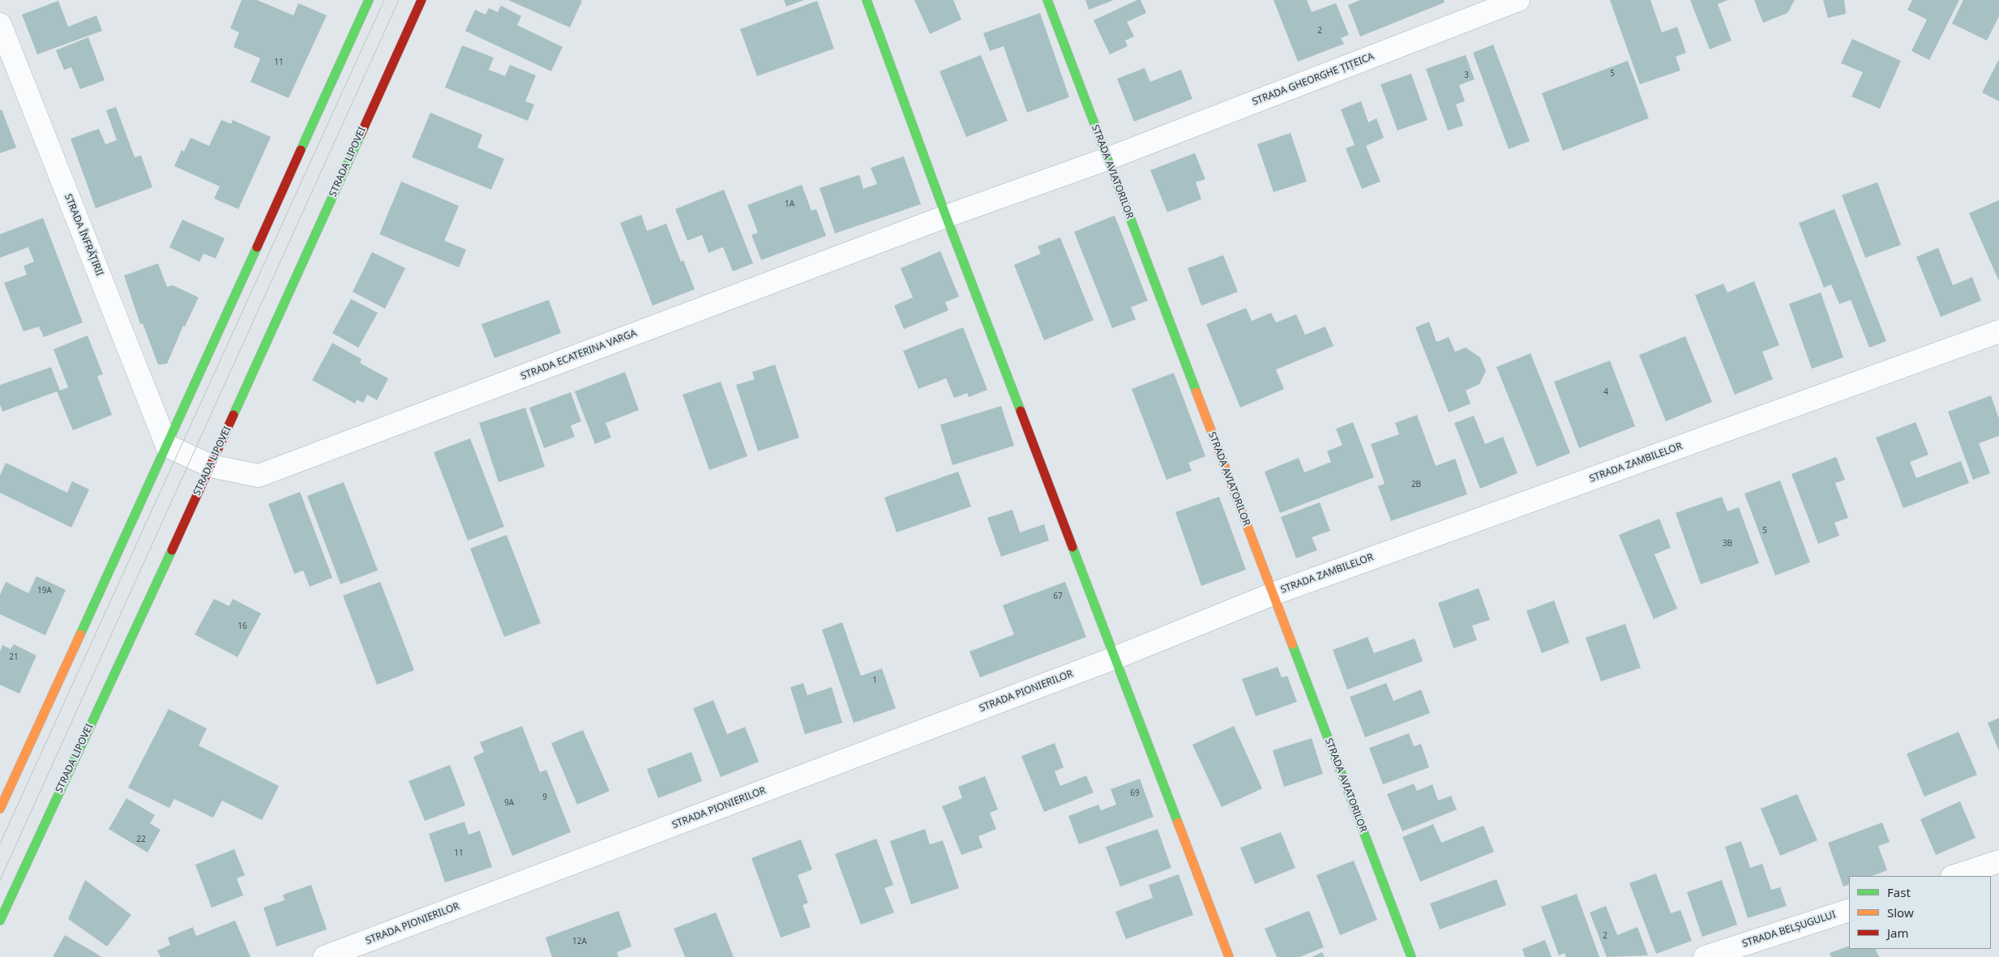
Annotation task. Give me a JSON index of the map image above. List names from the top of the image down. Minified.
{"streets":{"street":["STRADA GHEORGHE ȚIȚEICA","STRADA LIPOVEI","STRADA AVIATORILOR","STRADA ÎNFRĂȚIRII","STRADA ECATERINA VARGA","STRADA ZAMBILELOR","STRADA PIONIERILOR","STRADA BELȘUGULUI"]},"crossings":[["STRADA GHEORGHE ȚIȚEICA","STRADA AVIATORILOR"],["STRADA GHEORGHE ȚIȚEICA","STRADA ECATERINA VARGA"],["STRADA LIPOVEI","STRADA ECATERINA VARGA"],["STRADA AVIATORILOR","STRADA ZAMBILELOR"],["STRADA ÎNFRĂȚIRII","STRADA ECATERINA VARGA"],["STRADA ZAMBILELOR","STRADA PIONIERILOR"]],"house_numbers":["2","11","5","3","1A","4","2B","5","3B","19A","67","16","21","1","69","9","9A","22","11","2","12A"],"legend":["Fast","Slow","Jam"]}
